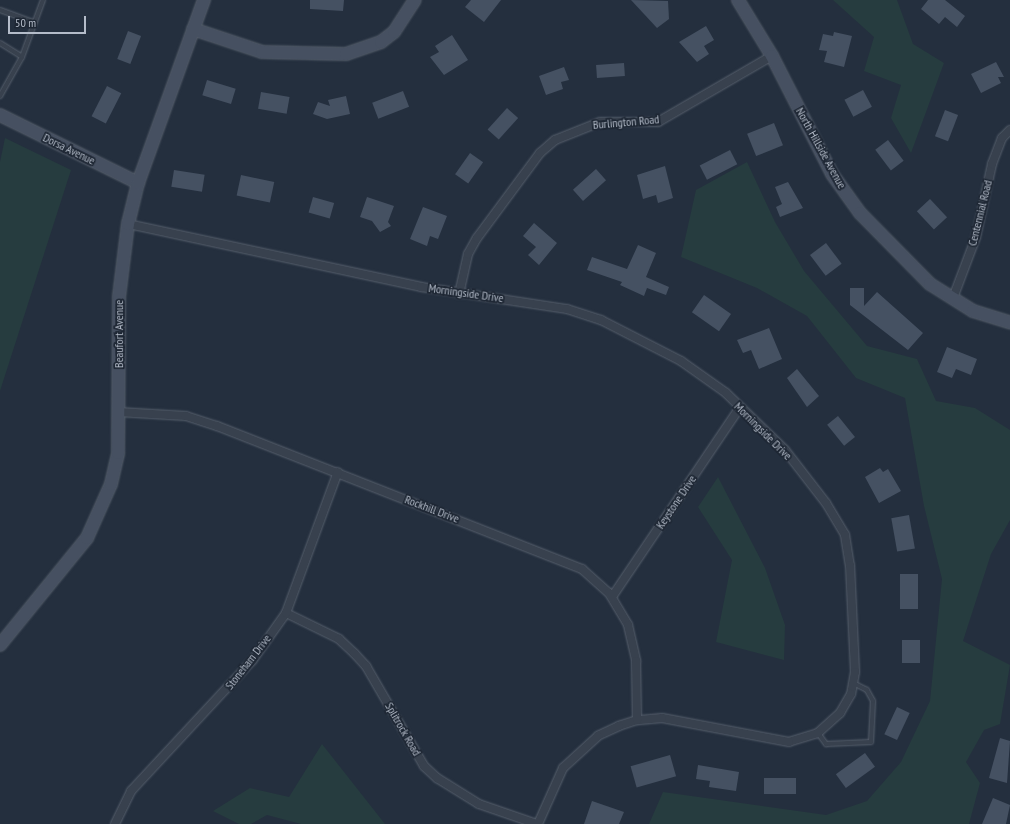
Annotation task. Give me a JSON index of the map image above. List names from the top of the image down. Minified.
{"streets":{"street":["Burlington Road","North Hillside Avenue","Dorsa Avenue","Centennial Road","Morningside Drive","Beaufort Avenue","Keystone Drive","Rockhill Drive","Stoneham Drive","Splitrock Road"]},"crossings":[["Burlington Road","North Hillside Avenue"],["Burlington Road","Morningside Drive"],["North Hillside Avenue","Centennial Road"],["Dorsa Avenue","Beaufort Avenue"],["Morningside Drive","Beaufort Avenue"],["Morningside Drive","Keystone Drive"],["Morningside Drive","Rockhill Drive"],["Morningside Drive","Splitrock Road"],["Beaufort Avenue","Rockhill Drive"],["Keystone Drive","Rockhill Drive"],["Rockhill Drive","Stoneham Drive"],["Stoneham Drive","Splitrock Road"]],"scale_bar":"50 m"}
